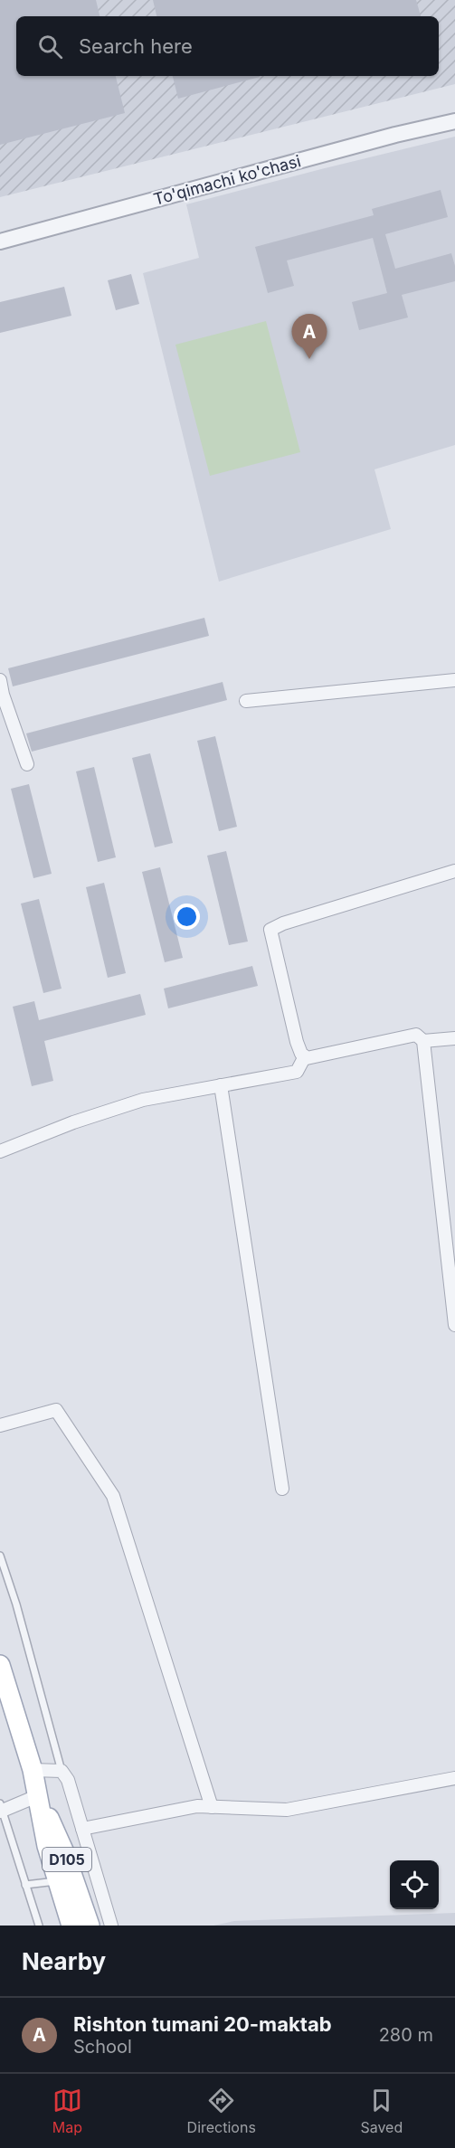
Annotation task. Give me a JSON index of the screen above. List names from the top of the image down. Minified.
{"streets":{"main road":["D105"],"street":["To'qimachi ko'chasi"]},"page":{"search":"Search here","pins":"A","heading":"Nearby","list":[{"mark":"A","name":"Rishton tumani 20-maktab","note":"School","value":"280 m"}],"nav":["Map","Directions","Saved"]}}
